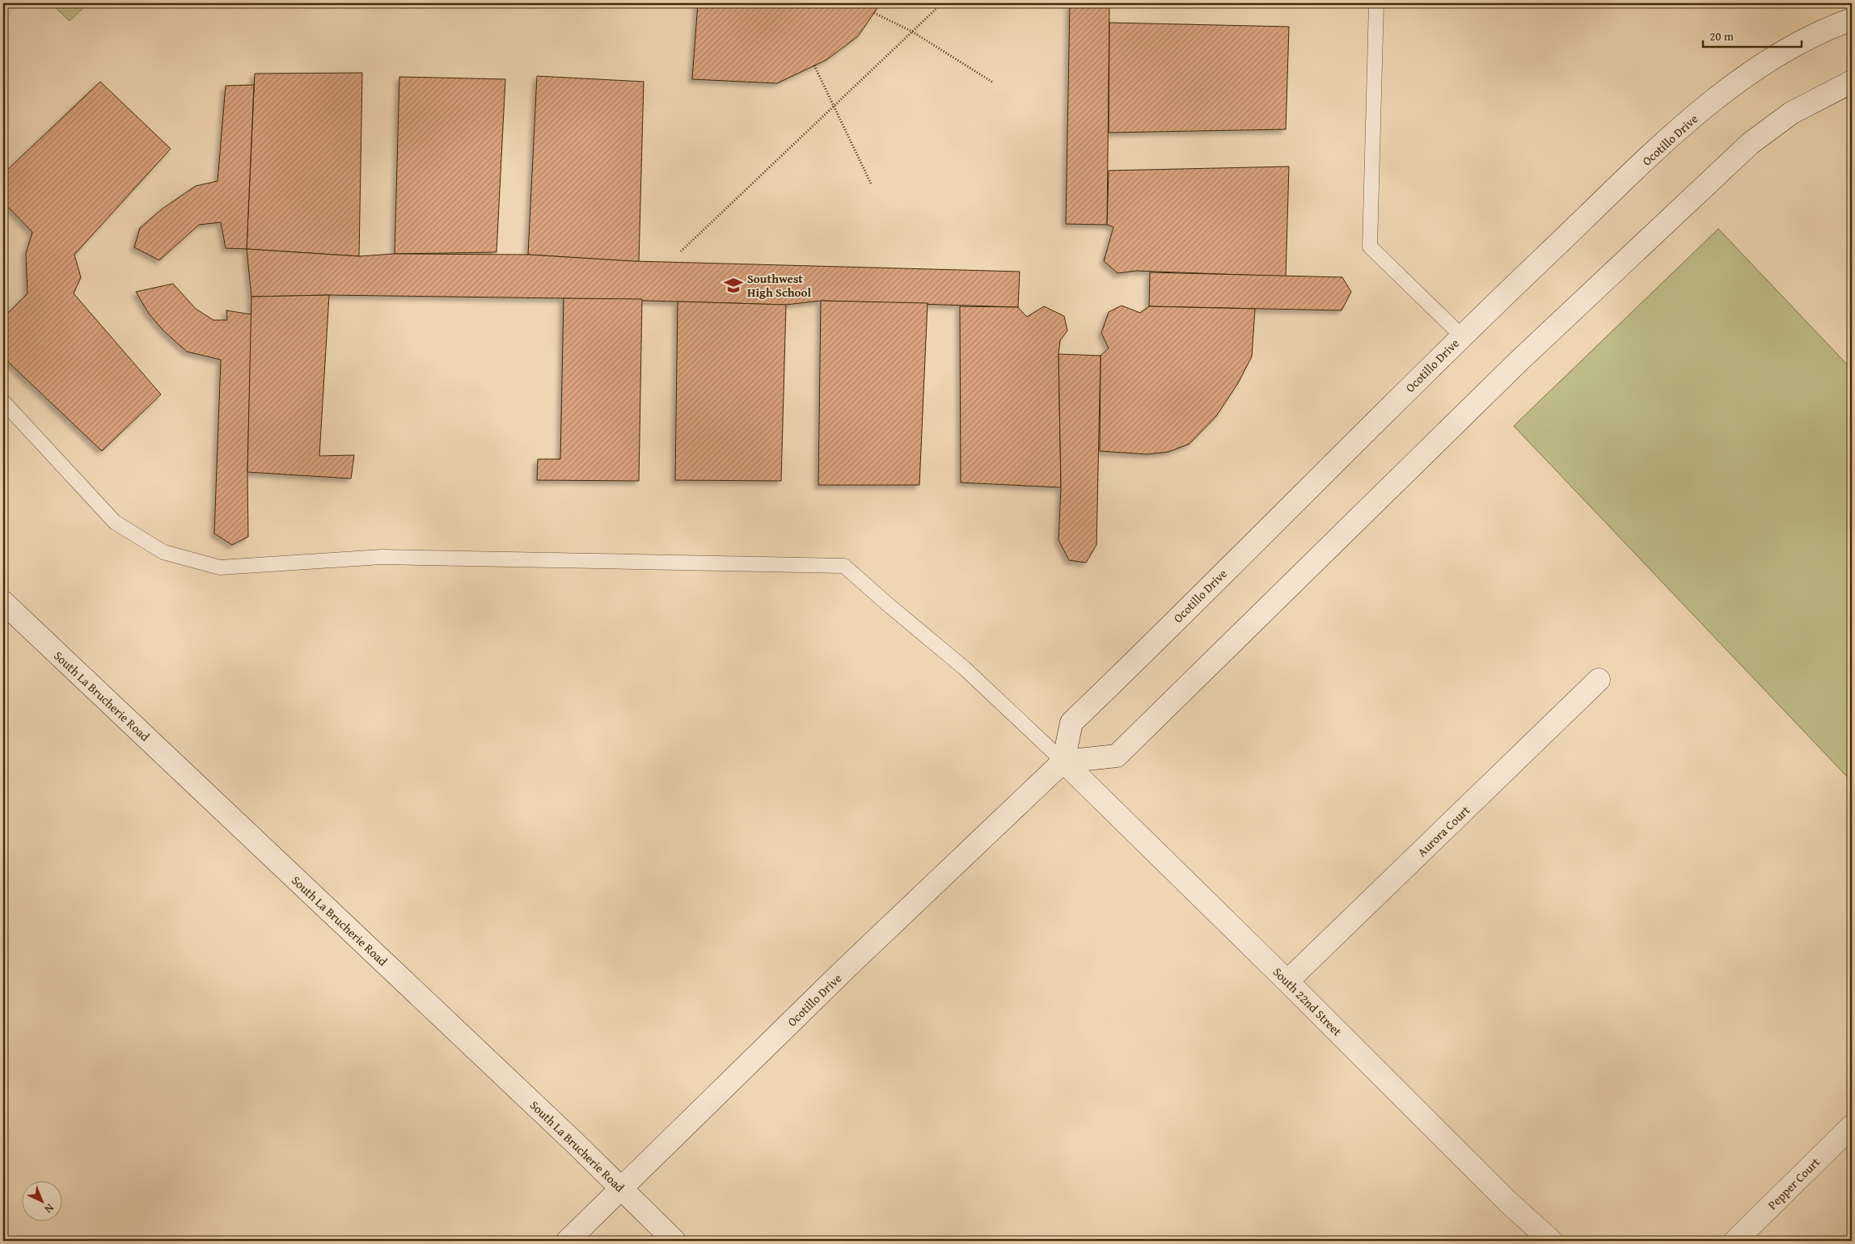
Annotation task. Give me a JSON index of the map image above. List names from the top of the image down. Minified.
{"streets":{"street":["Ocotillo Drive","South La Brucherie Road","Aurora Court","South 22nd Street","Pepper Court"]},"crossings":[["Ocotillo Drive","South La Brucherie Road"],["Ocotillo Drive","South 22nd Street"],["Aurora Court","South 22nd Street"]],"places":{"school or university":["Southwest High School"]},"scale_bar":"20 m","north":"bottom right"}
